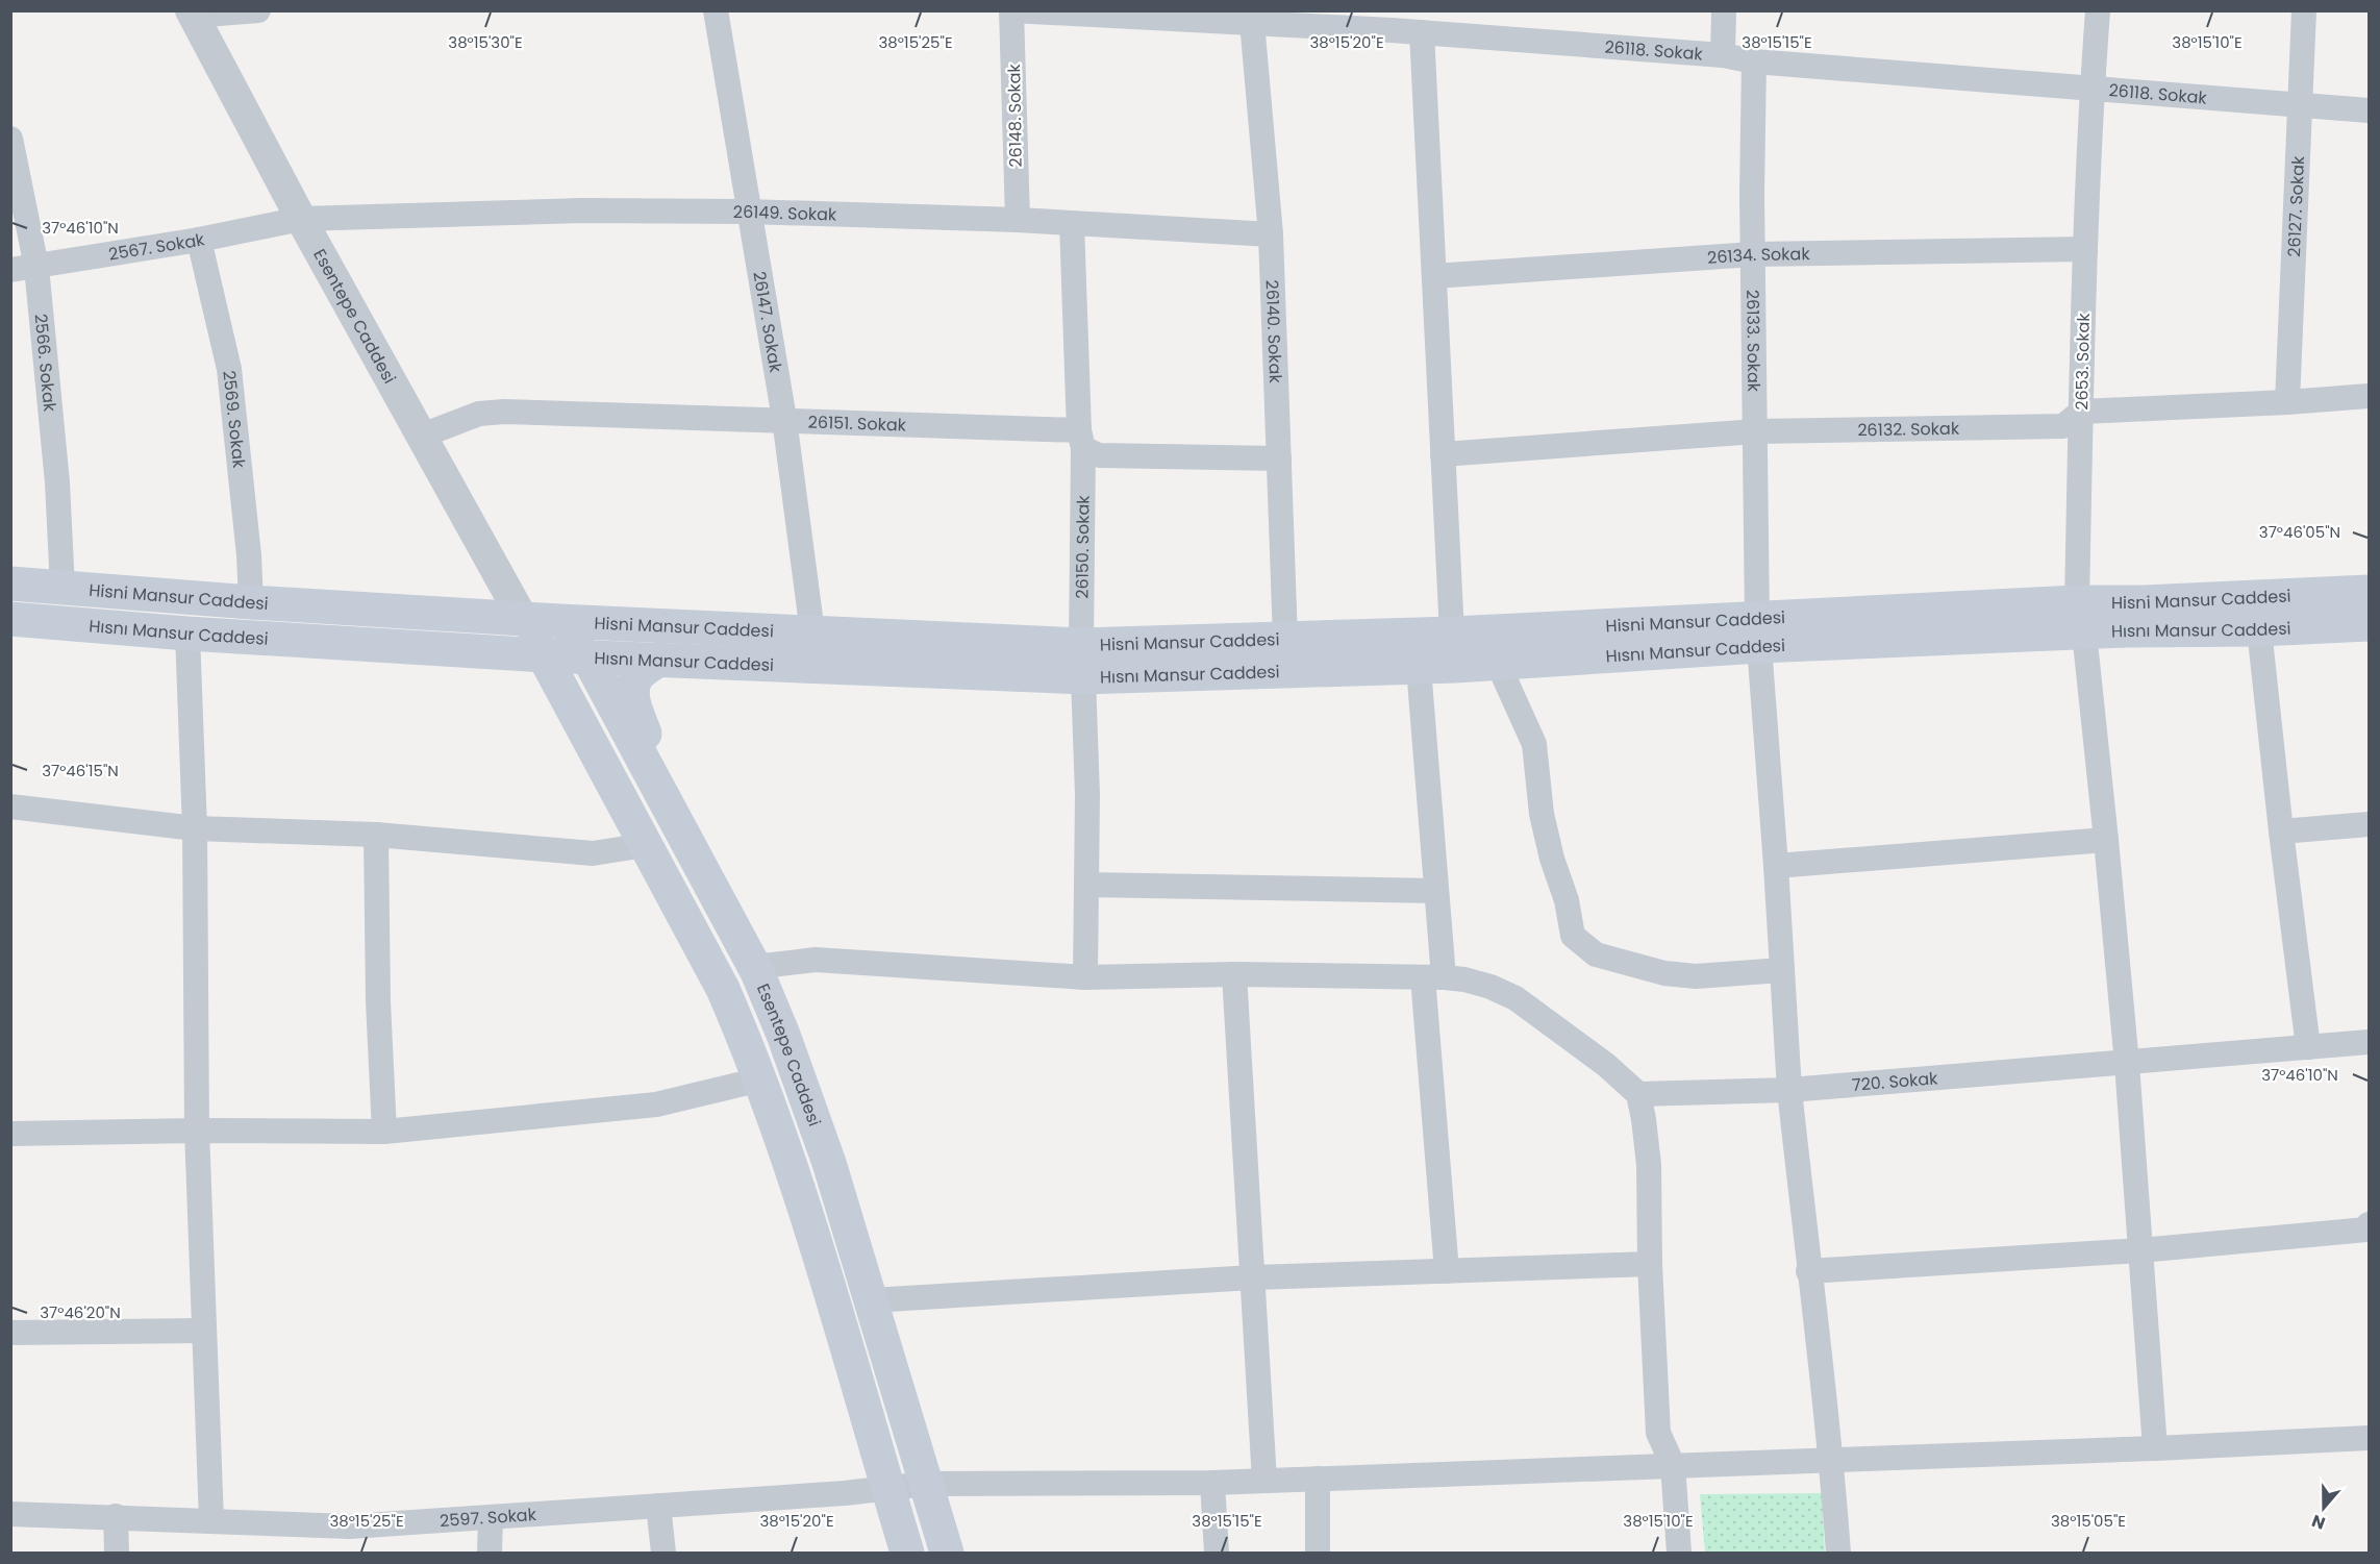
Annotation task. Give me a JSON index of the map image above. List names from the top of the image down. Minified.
{"streets":{"main road":["Esentepe Caddesi","Hisni Mansur Caddesi","Hısnı Mansur Caddesi"],"street":["26118. Sokak","26148. Sokak","26127. Sokak","26149. Sokak","2567. Sokak","26134. Sokak","26147. Sokak","26140. Sokak","26133. Sokak","2566. Sokak","2653. Sokak","2569. Sokak","26151. Sokak","26132. Sokak","26150. Sokak","720. Sokak","2597. Sokak"]},"crossings":[["26118. Sokak","26148. Sokak"],["26118. Sokak","26127. Sokak"],["26118. Sokak","26140. Sokak"],["26118. Sokak","26133. Sokak"],["26118. Sokak","2653. Sokak"],["26148. Sokak","26149. Sokak"],["26127. Sokak","26132. Sokak"],["26149. Sokak","2567. Sokak"],["26149. Sokak","Esentepe Caddesi"],["26149. Sokak","26147. Sokak"],["26149. Sokak","26140. Sokak"],["26149. Sokak","26150. Sokak"],["2567. Sokak","Esentepe Caddesi"],["2567. Sokak","2566. Sokak"],["2567. Sokak","2569. Sokak"],["26134. Sokak","26133. Sokak"],["26134. Sokak","2653. Sokak"],["Esentepe Caddesi","26151. Sokak"],["Esentepe Caddesi","Hisni Mansur Caddesi"],["Esentepe Caddesi","Hısnı Mansur Caddesi"],["Esentepe Caddesi","2597. Sokak"],["26147. Sokak","26151. Sokak"],["26147. Sokak","Hisni Mansur Caddesi"],["26140. Sokak","26151. Sokak"],["26140. Sokak","Hisni Mansur Caddesi"],["26133. Sokak","26132. Sokak"],["26133. Sokak","Hisni Mansur Caddesi"],["26133. Sokak","Hısnı Mansur Caddesi"],["26133. Sokak","720. Sokak"],["2566. Sokak","Hisni Mansur Caddesi"],["2653. Sokak","26132. Sokak"],["2653. Sokak","Hisni Mansur Caddesi"],["2653. Sokak","Hısnı Mansur Caddesi"],["2653. Sokak","720. Sokak"],["2653. Sokak","2597. Sokak"],["2569. Sokak","Hisni Mansur Caddesi"],["26151. Sokak","26150. Sokak"],["26150. Sokak","Hisni Mansur Caddesi"],["26150. Sokak","Hısnı Mansur Caddesi"],["Hisni Mansur Caddesi","Hısnı Mansur Caddesi"]],"north":"bottom","coordinates":["38°15'25\"E","38°15'20\"E","38°15'15\"E","38°15'10\"E","38°15'30\"E","37°46'10\"N","37°46'05\"N","37°46'15\"N","37°46'20\"N","38°15'05\"E"]}
